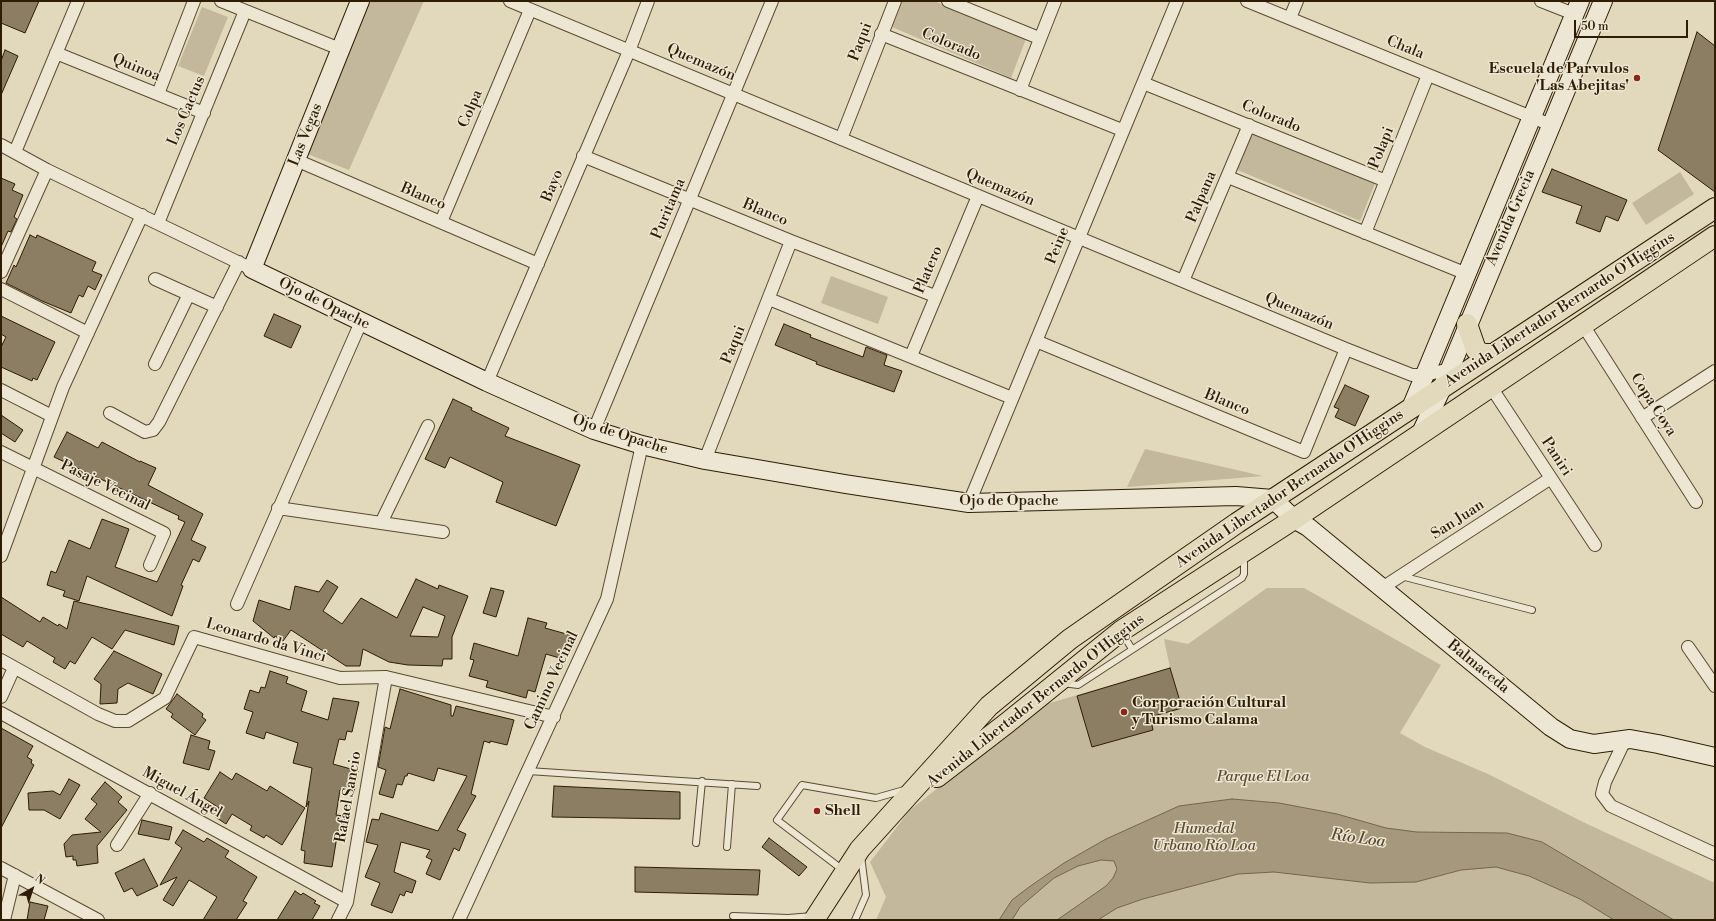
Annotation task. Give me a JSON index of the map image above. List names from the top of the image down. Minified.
{"streets":{"main road":["Las Vegas","Avenida Grecia","Ojo de Opache","Avenida Libertador Bernardo O'Higgins","Balmaceda"],"street":["Paqui","Colorado","Chala","Quemazón","Quinoa","Colpa","Los Cactus","Polapi","Bayo","Blanco","Palpana","Puritama","Peine","Platero","Copa Coya","Paniri","Pasaje Vecinal","San Juan","Leonardo da Vinci","Camino Vecinal","Miguel Ángel","Rafael Sancio"]},"crossings":[["Paqui","Colorado"],["Paqui","Quemazón"],["Paqui","Blanco"],["Paqui","Ojo de Opache"],["Colorado","Polapi"],["Colorado","Palpana"],["Colorado","Peine"],["Chala","Polapi"],["Chala","Avenida Grecia"],["Quemazón","Colpa"],["Quemazón","Bayo"],["Quemazón","Blanco"],["Quemazón","Palpana"],["Quemazón","Puritama"],["Quemazón","Avenida Grecia"],["Quemazón","Peine"],["Quemazón","Platero"],["Quemazón","Avenida Libertador Bernardo O'Higgins"],["Quinoa","Los Cactus"],["Colpa","Blanco"],["Los Cactus","Ojo de Opache"],["Las Vegas","Blanco"],["Las Vegas","Ojo de Opache"],["Bayo","Blanco"],["Bayo","Ojo de Opache"],["Blanco","Puritama"],["Blanco","Peine"],["Blanco","Platero"],["Puritama","Ojo de Opache"],["Avenida Grecia","Avenida Libertador Bernardo O'Higgins"],["Peine","Ojo de Opache"],["Ojo de Opache","Avenida Libertador Bernardo O'Higgins"],["Ojo de Opache","Balmaceda"],["Ojo de Opache","Camino Vecinal"],["Avenida Libertador Bernardo O'Higgins","Copa Coya"],["Avenida Libertador Bernardo O'Higgins","Paniri"],["Avenida Libertador Bernardo O'Higgins","Balmaceda"],["Paniri","San Juan"],["San Juan","Balmaceda"],["Leonardo da Vinci","Camino Vecinal"],["Leonardo da Vinci","Rafael Sancio"],["Miguel Ángel","Rafael Sancio"]],"water":["Río Loa"],"parks":["Parque El Loa","Humedal Urbano Río Loa"],"places":["Escuela de Parvulos 'Las Abejitas'","Corporación Cultural y Turismo Calama","Shell"],"scale_bar":"50 m","north":"top right"}
